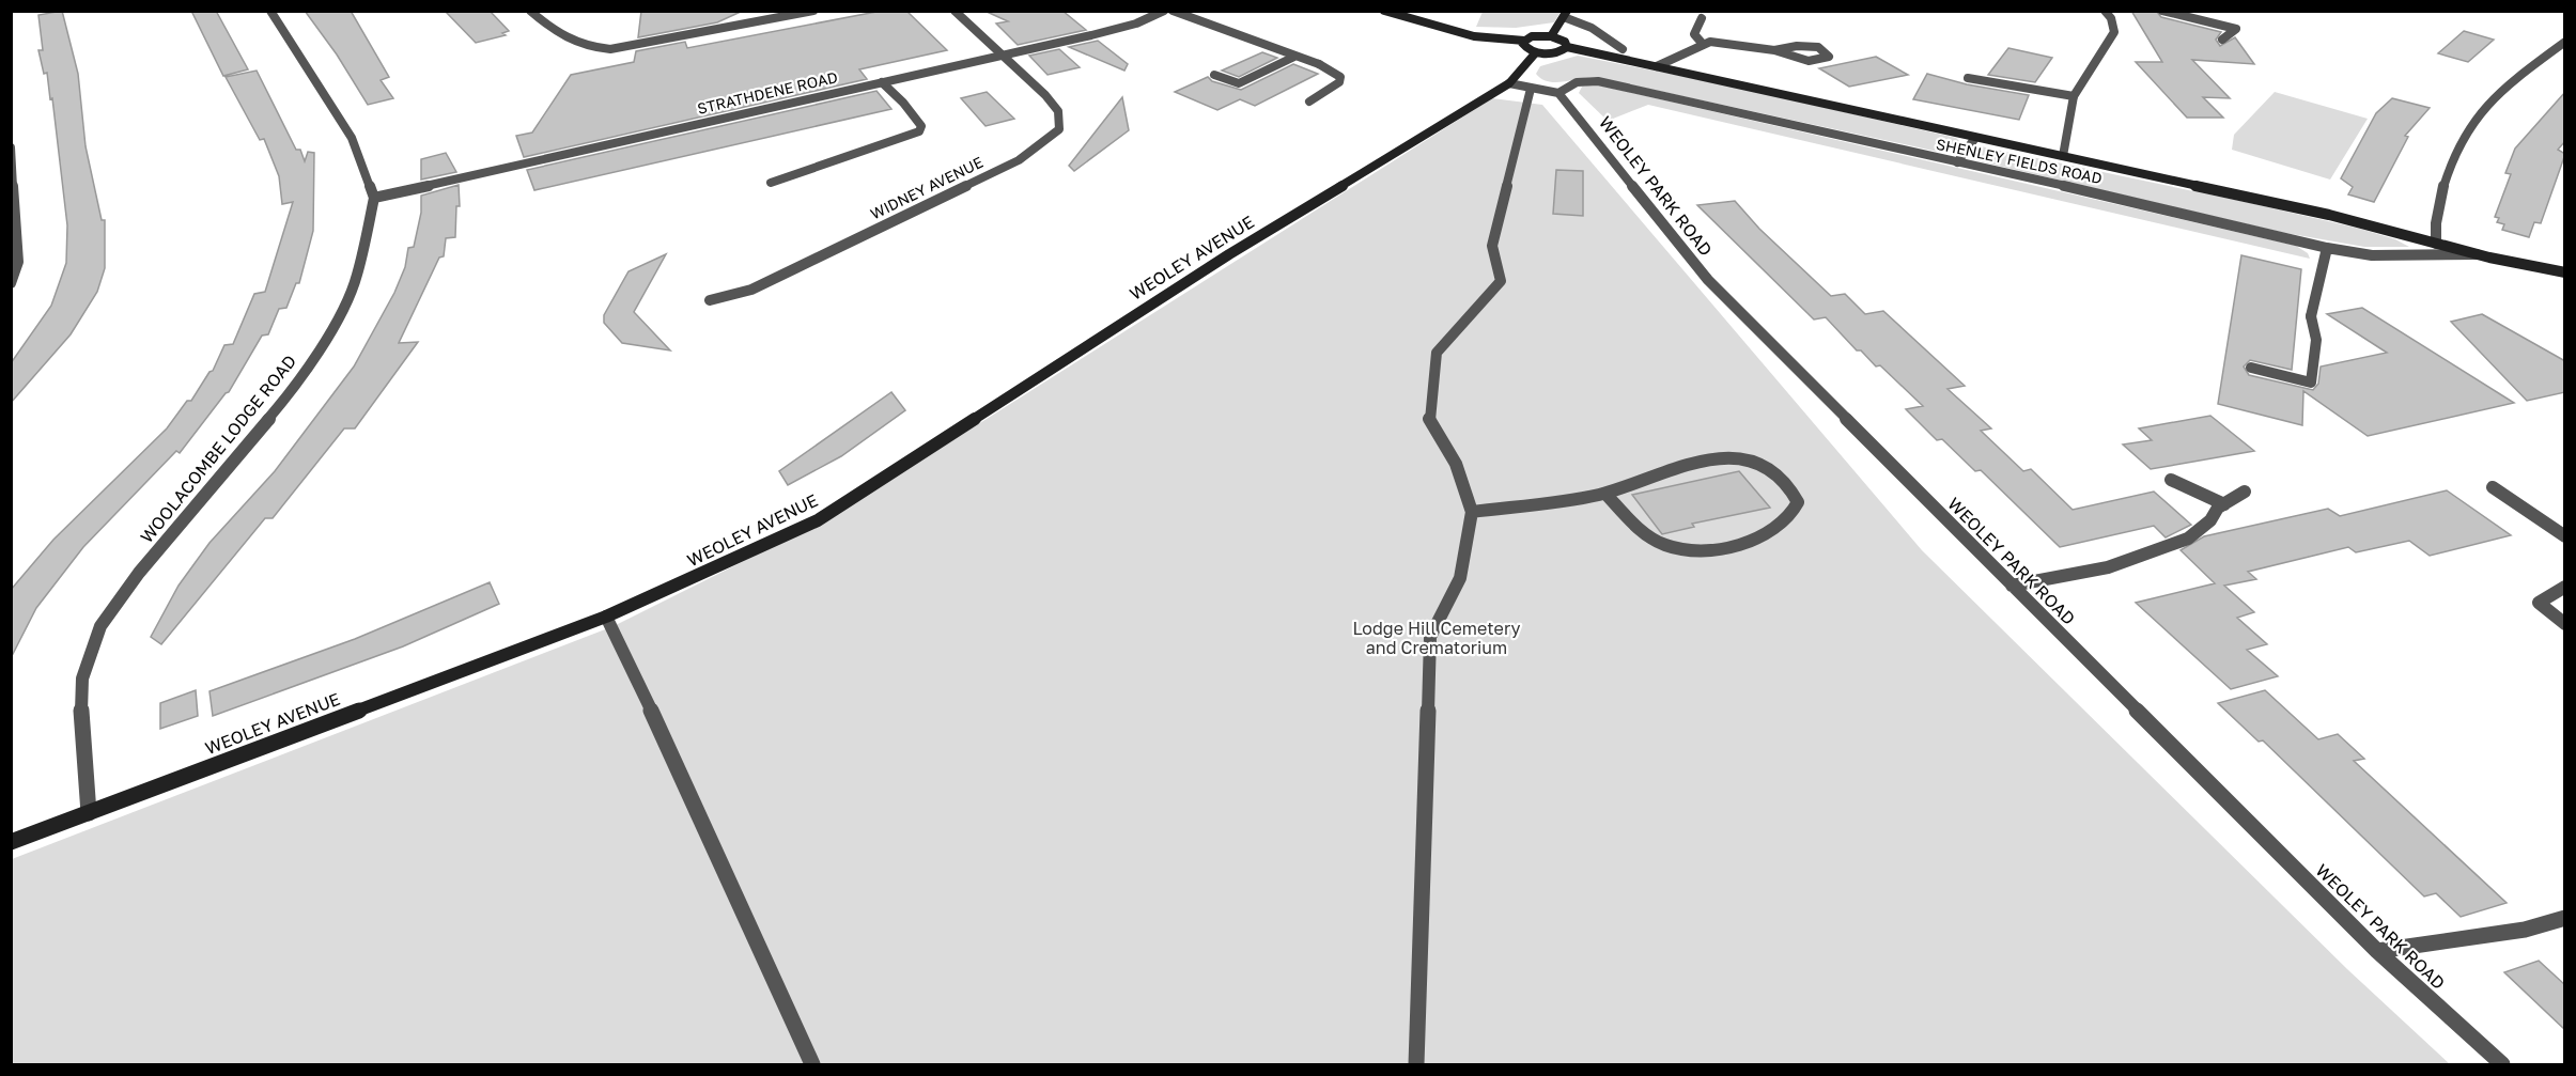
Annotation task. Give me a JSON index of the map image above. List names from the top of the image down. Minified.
{"streets":{"street":["STRATHDENE ROAD","SHENLEY FIELDS ROAD","WEOLEY PARK ROAD","WIDNEY AVENUE","WEOLEY AVENUE","WOOLACOMBE LODGE ROAD"]},"crossings":[["STRATHDENE ROAD","WIDNEY AVENUE"],["STRATHDENE ROAD","WOOLACOMBE LODGE ROAD"],["SHENLEY FIELDS ROAD","WEOLEY PARK ROAD"],["WEOLEY AVENUE","WOOLACOMBE LODGE ROAD"]],"parks":["Lodge Hill Cemetery and Crematorium"]}
